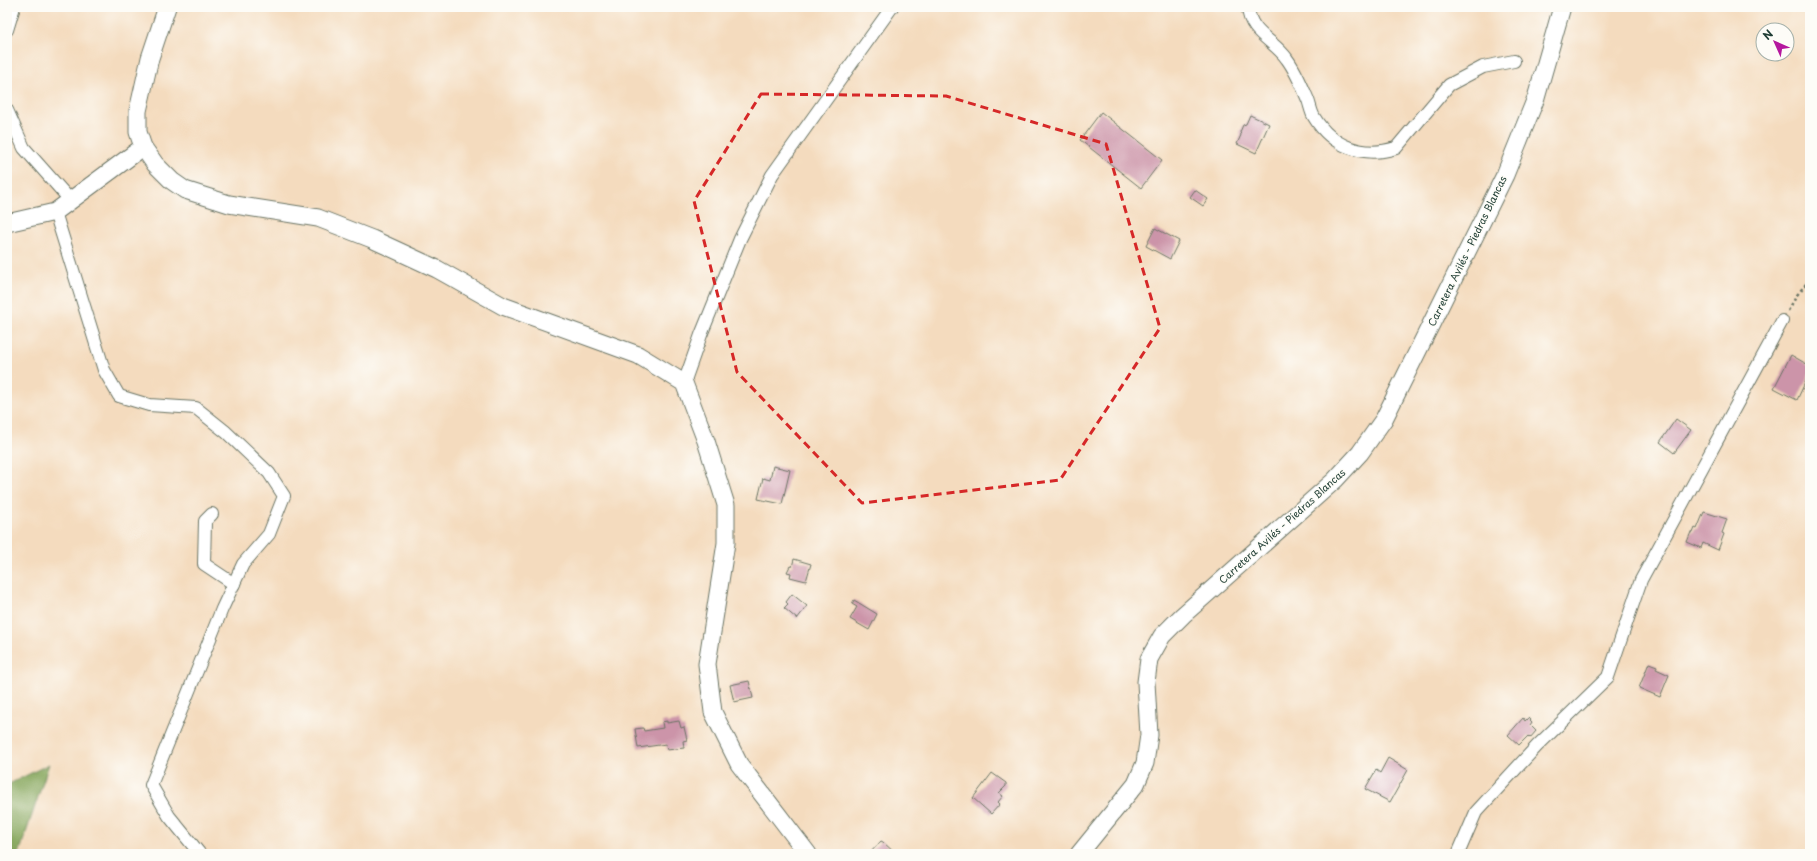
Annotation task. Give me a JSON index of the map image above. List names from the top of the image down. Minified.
{"streets":{"street":["Carretera Avilés - Piedras Blancas"]},"north":"top left"}
